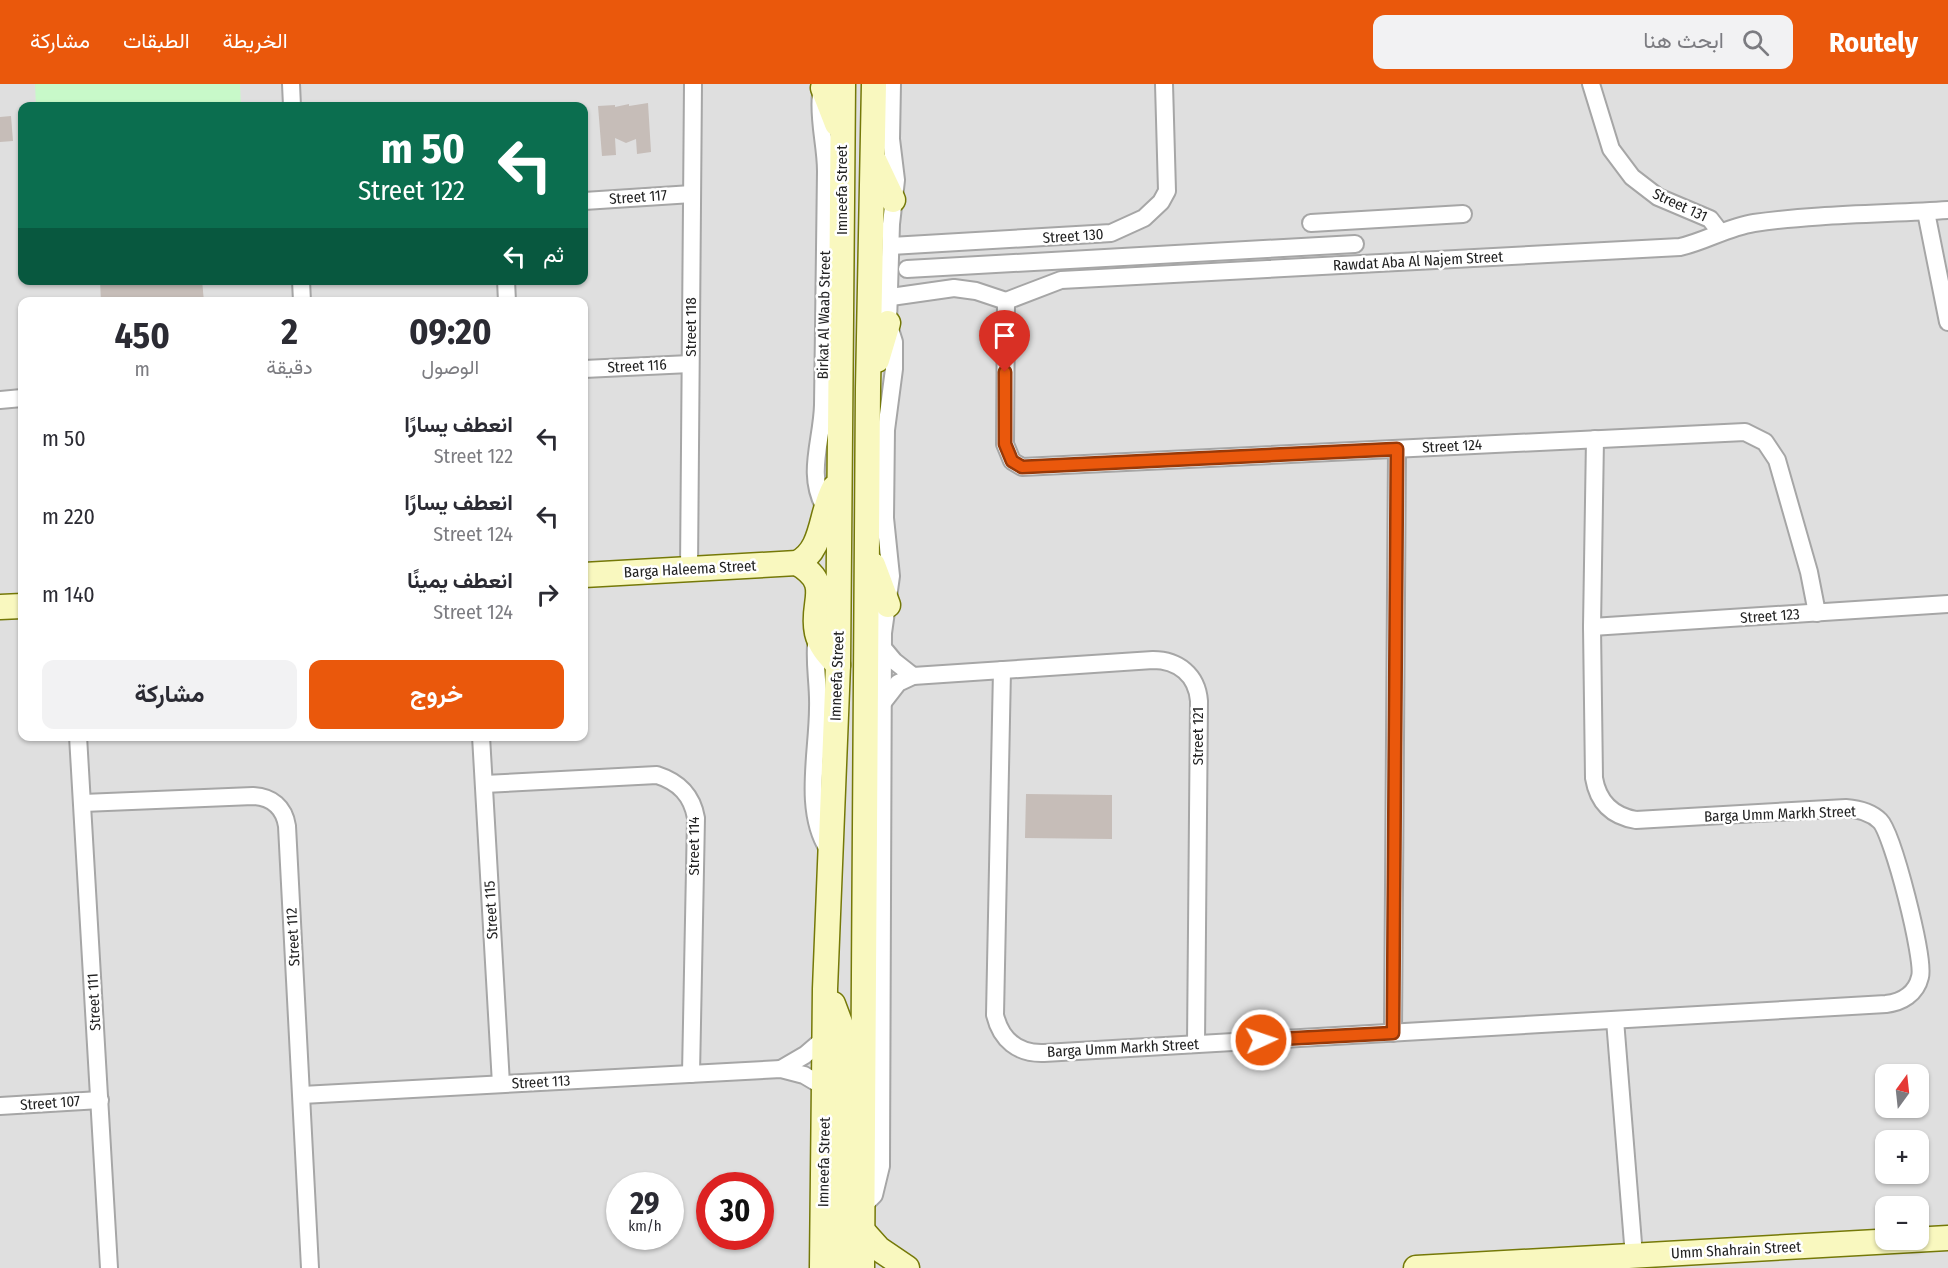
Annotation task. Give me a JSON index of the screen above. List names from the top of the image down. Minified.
{"streets":{"street":["Imneefa Street","Street 117","Street 131","Street 130","Rawdat Aba Al Najem Street","Birkat Al Waab Street","Street 118","Street 116","Street 124","Barga Haleema Street","Street 123","Street 121","Barga Umm Markh Street","Street 114","Street 115","Street 112","Street 111","Street 113","Street 107","Umm Shahrain Street"]},"crossings":[["Imneefa Street","Birkat Al Waab Street"],["Imneefa Street","Street 113"],["Street 117","Street 118"],["Street 131","Rawdat Aba Al Najem Street"],["Rawdat Aba Al Najem Street","Street 124"],["Street 118","Street 116"],["Street 118","Barga Haleema Street"],["Street 124","Street 123"],["Street 124","Barga Umm Markh Street"],["Street 123","Barga Umm Markh Street"],["Street 121","Barga Umm Markh Street"],["Street 114","Street 115"],["Street 114","Street 113"],["Street 115","Street 113"],["Street 112","Street 111"],["Street 112","Street 113"],["Street 111","Street 107"]],"north":"top","page":{"header":"Routely","search":"ابحث هنا","nav":["الخريطة","الطبقات","مشاركة"],"turn":["50 m","Street 122"],"then":"ثم","eta":["09:20","الوصول","2","دقيقة","450","m"],"list":[{"name":"انعطف يسارًا","note":"Street 122","value":"50 m"},{"name":"انعطف يسارًا","note":"Street 124","value":"220 m"},{"name":"انعطف يمينًا","note":"Street 124","value":"140 m"}],"buttons":["خروج","مشاركة"],"map_buttons":["+","−"],"speed":"29 km/h","limit":"30"}}
